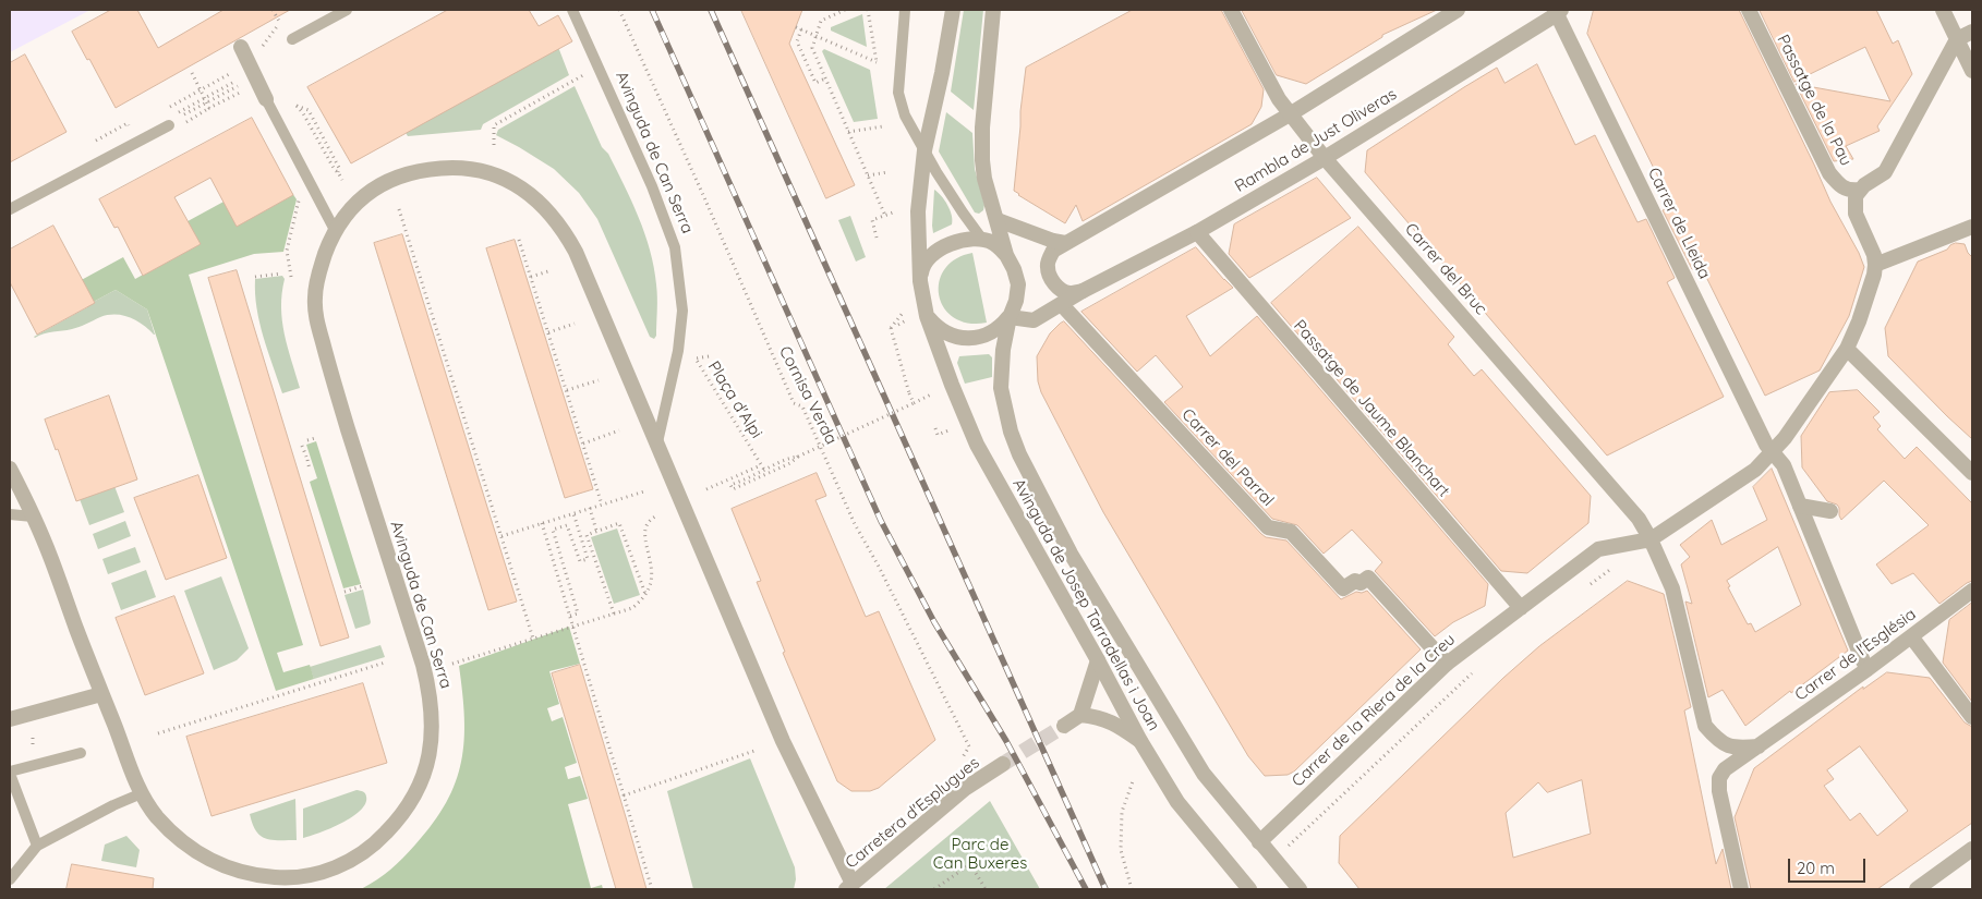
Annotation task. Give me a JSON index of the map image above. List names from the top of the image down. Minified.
{"streets":{"street":["Passatge de la Pau","Rambla de Just Oliveras","Avinguda de Can Serra","Carrer de Lleida","Carrer del Bruc","Passatge de Jaume Blanchart","Carrer del Parral","Avinguda de Josep Tarradellas i Joan","Carrer de l'Església","Carrer de la Riera de la Creu","Carretera d'Esplugues"],"path":["Cornisa Verda","Plaça d'Alpi"]},"crossings":[["Rambla de Just Oliveras","Carrer de Lleida"],["Rambla de Just Oliveras","Carrer del Bruc"],["Rambla de Just Oliveras","Passatge de Jaume Blanchart"],["Rambla de Just Oliveras","Carrer del Parral"],["Rambla de Just Oliveras","Avinguda de Josep Tarradellas i Joan"],["Avinguda de Can Serra","Carretera d'Esplugues"],["Carrer de Lleida","Carrer de l'Església"],["Carrer de Lleida","Carrer de la Riera de la Creu"],["Carrer del Bruc","Carrer de l'Església"],["Carrer del Bruc","Carrer de la Riera de la Creu"],["Passatge de Jaume Blanchart","Carrer de la Riera de la Creu"],["Carrer del Parral","Carrer de la Riera de la Creu"],["Avinguda de Josep Tarradellas i Joan","Carrer de la Riera de la Creu"]],"parks":["Parc de Can Buxeres"],"scale_bar":"20 m"}
